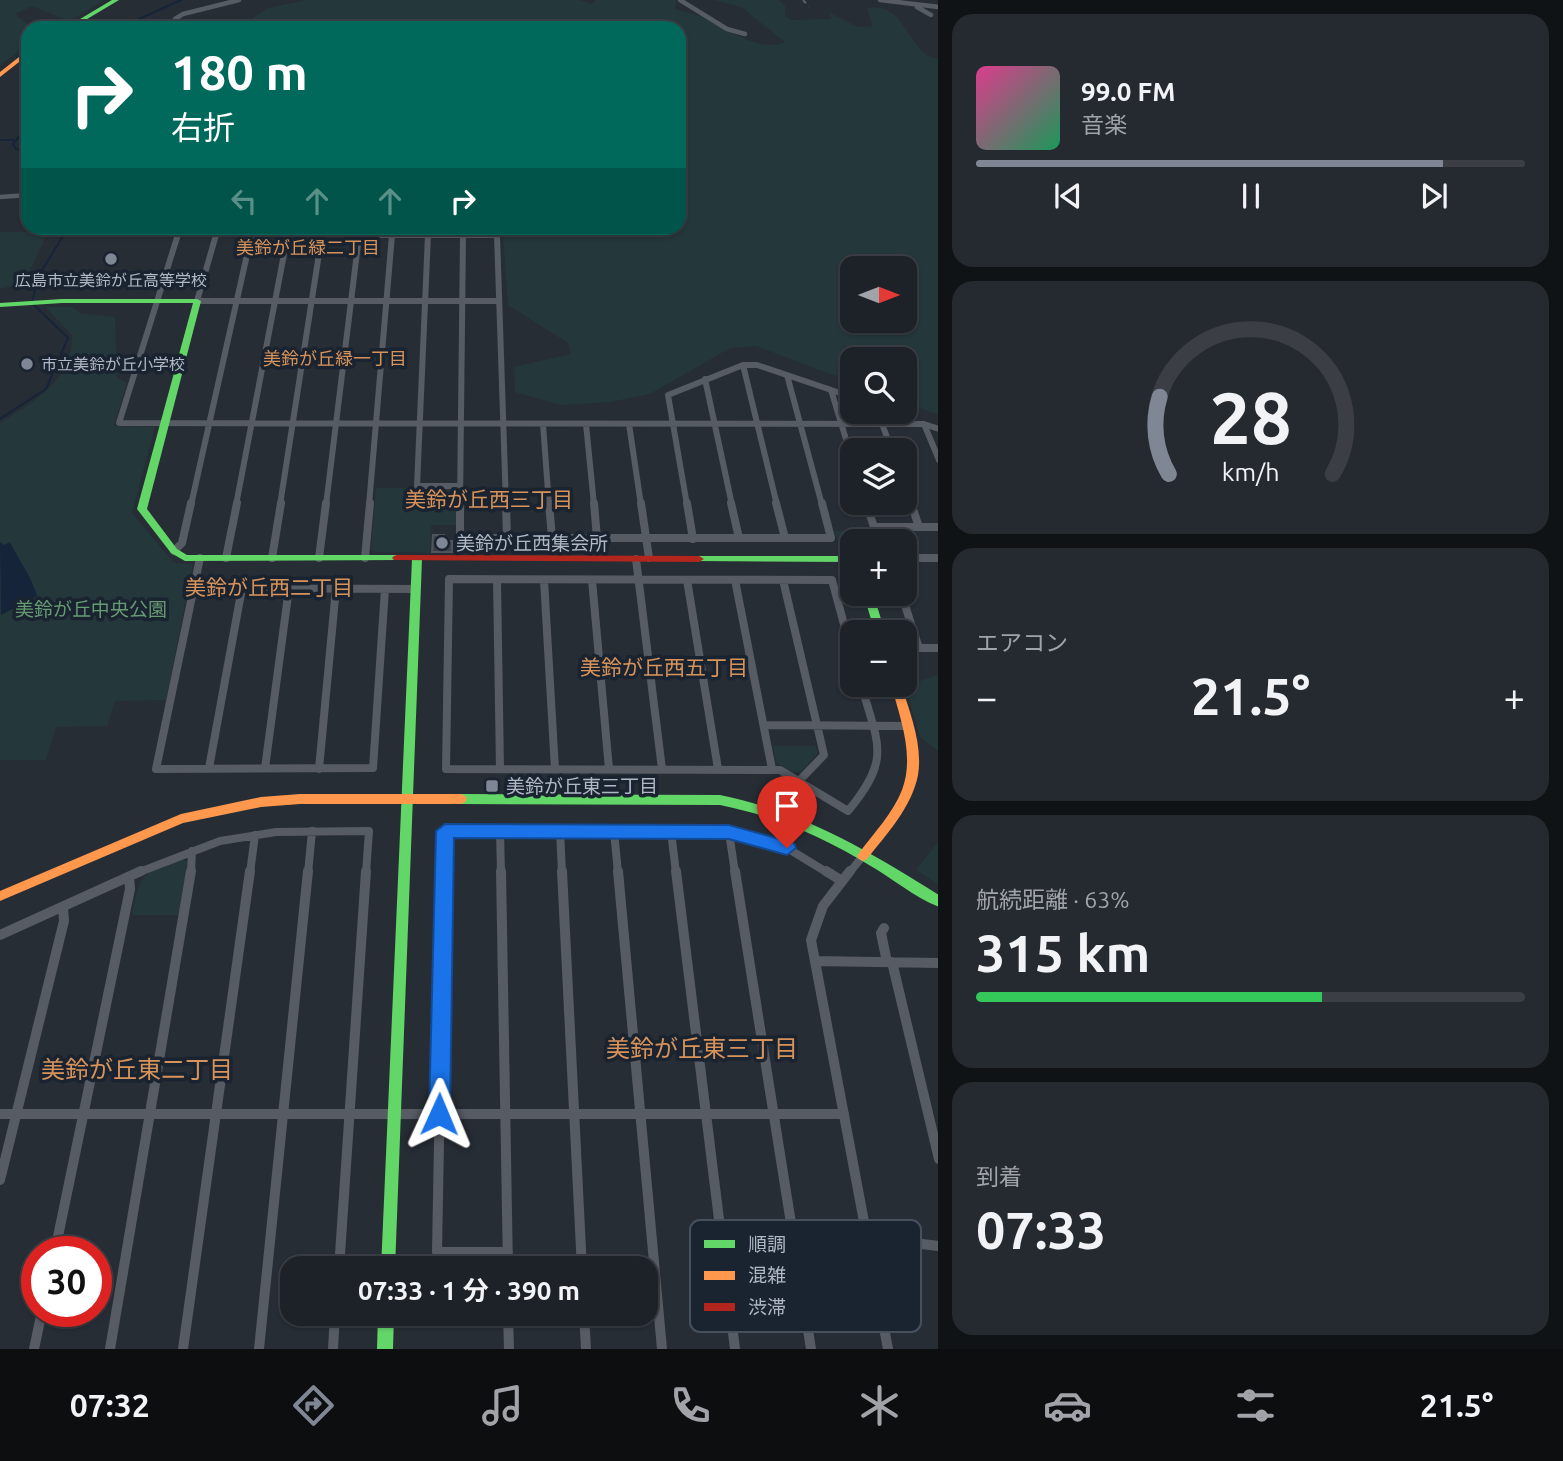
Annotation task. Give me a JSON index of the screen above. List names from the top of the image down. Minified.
{"districts":["美鈴が丘緑二丁目","美鈴が丘緑一丁目","美鈴が丘西三丁目","美鈴が丘西二丁目","美鈴が丘西五丁目","美鈴が丘東三丁目","美鈴が丘東二丁目"],"parks":["美鈴が丘中央公園"],"places":{"other":["広島市立美鈴が丘高等学校","市立美鈴が丘小学校","美鈴が丘西集会所"],"transit":["美鈴が丘東三丁目"]},"legend":["順調","混雑","渋滞"],"north":"right","page":{"turn":["180 m","右折"],"song":["99.0 FM","音楽"],"map_buttons":["+","−"],"tile":["エアコン",["航続距離 · 63%","315 km"],["到着","07:33"]],"heat":["−","21.5°","+"],"limit":"30","trip":"07:33 · 1 分 · 390 m","tabs":["07:32","21.5°"],"gauge":["28","km/h"]}}
